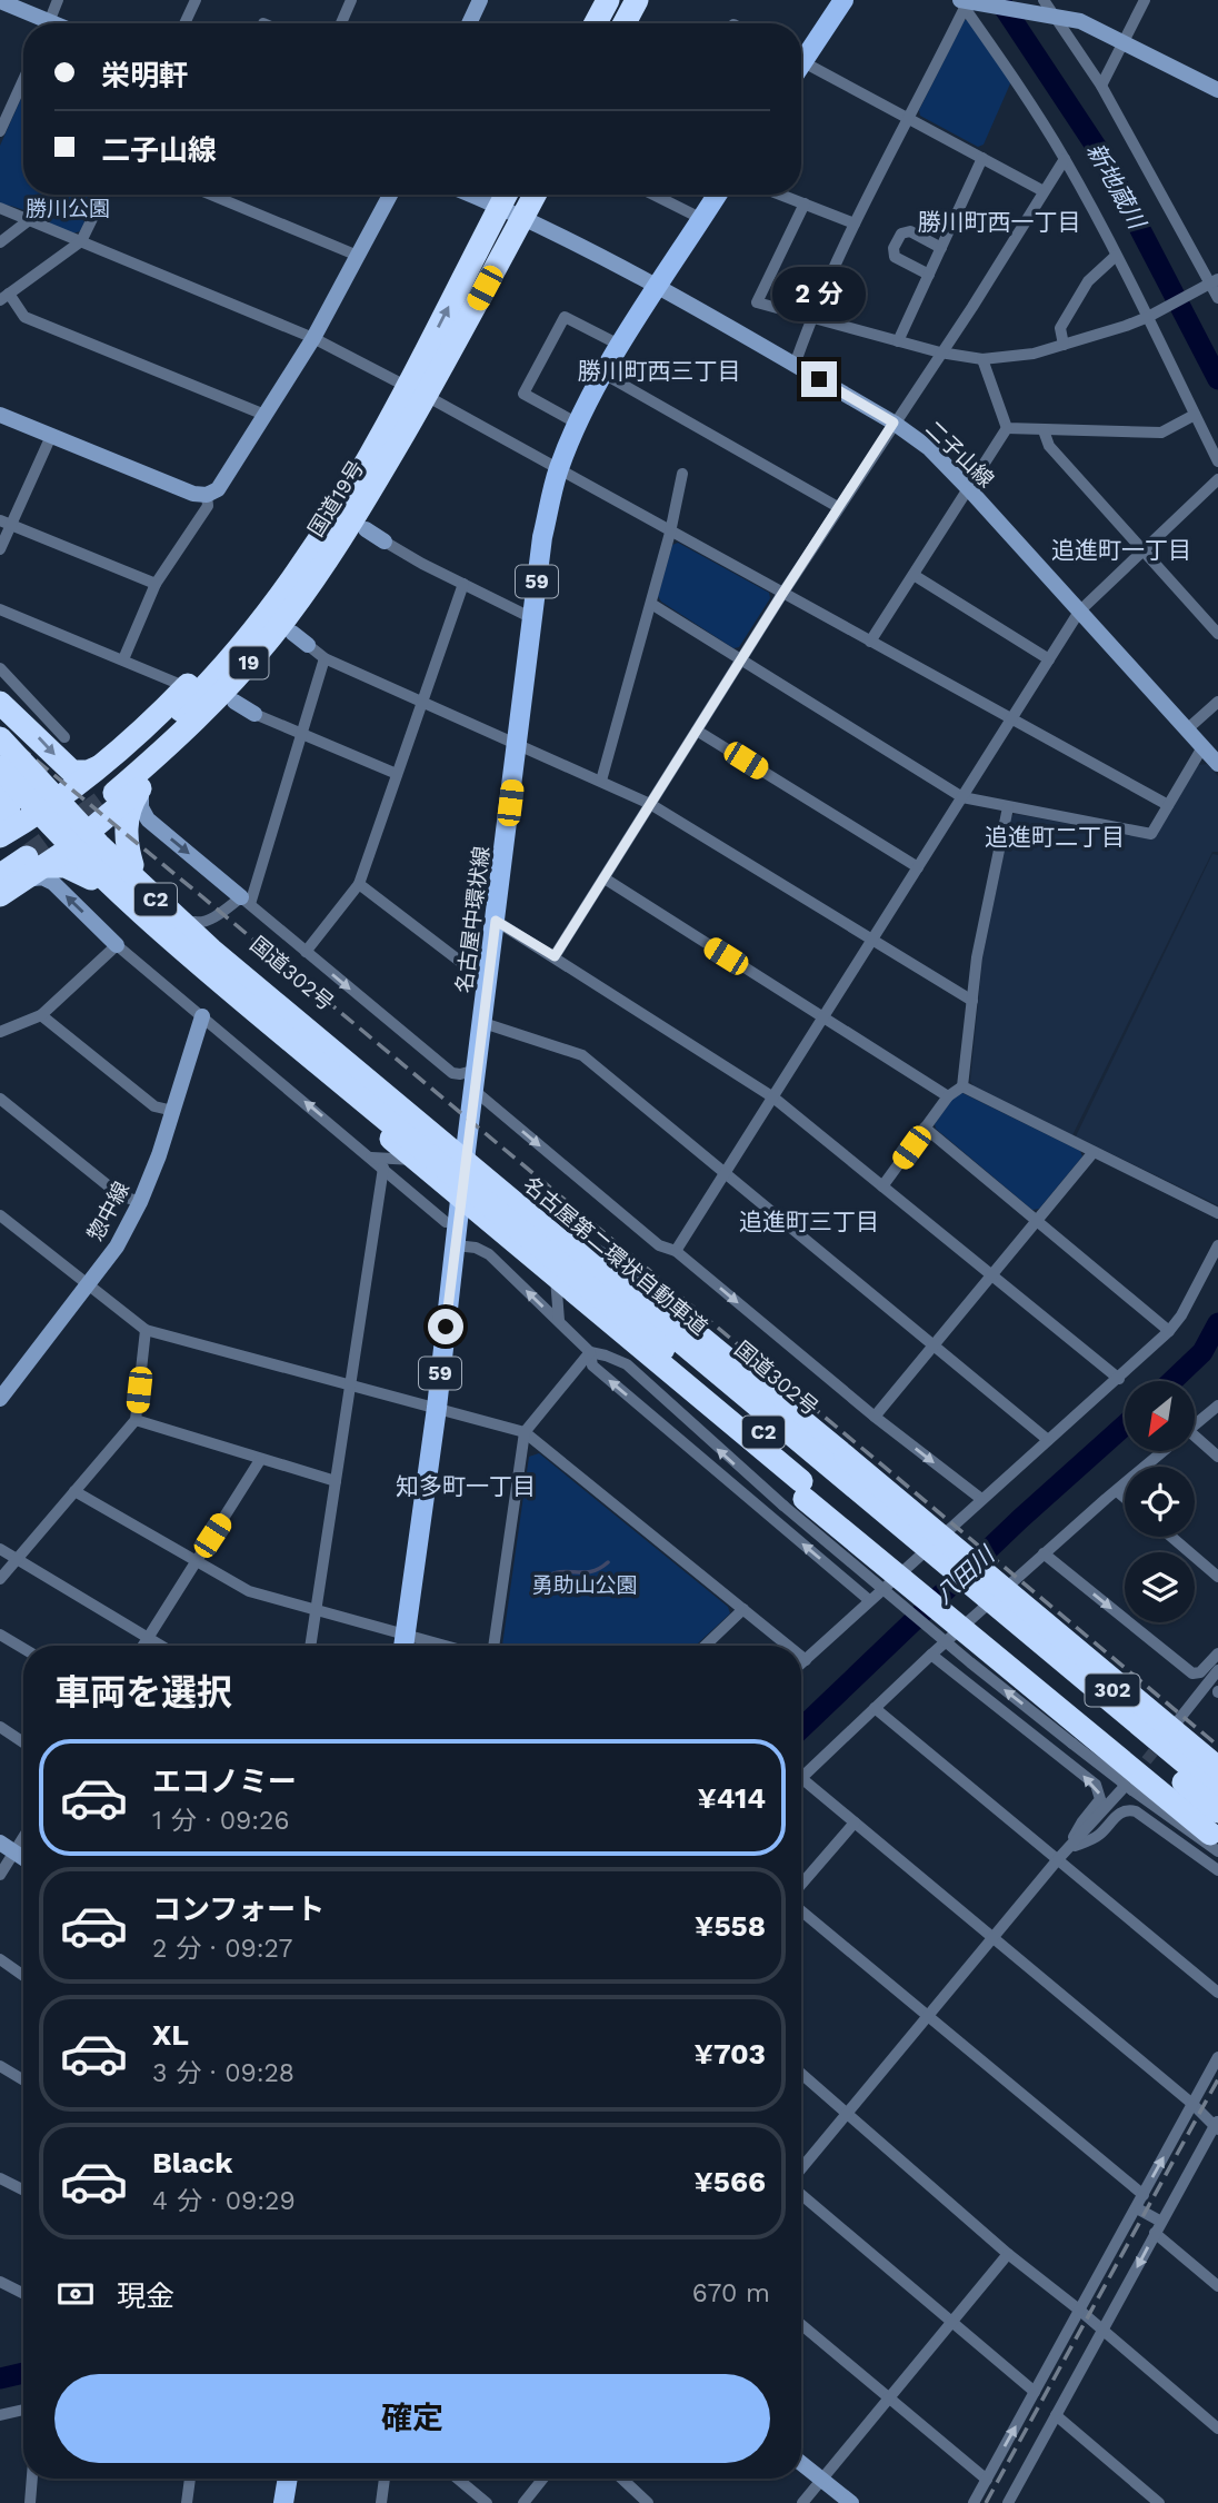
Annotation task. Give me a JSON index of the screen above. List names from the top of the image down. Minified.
{"streets":{"highway":["国道19号","19","C2","国道302号","名古屋第二環状自動車道","302"],"main road":["59","名古屋中環状線"],"street":["二子山線","惣中線"]},"crossings":[["二子山線","国道19号"],["二子山線","名古屋中環状線"],["名古屋中環状線","国道302号"],["国道302号","名古屋第二環状自動車道"],["国道302号","302"]],"districts":["勝川町西一丁目","勝川町西三丁目","追進町一丁目","追進町二丁目","追進町三丁目","知多町一丁目"],"water":["新地蔵川","八田川"],"parks":["勝川公園","勇助山公園"],"north":"bottom left","page":{"banner":["栄明軒","二子山線"],"bubble":"2 分","heading":"車両を選択","list":[{"name":"エコノミー","note":"1 分 · 09:26","value":"¥414"},{"name":"コンフォート","note":"2 分 · 09:27","value":"¥558"},{"name":"XL","note":"3 分 · 09:28","value":"¥703"},{"name":"Black","note":"4 分 · 09:29","value":"¥566"}],"pay":["現金","670 m"],"buttons":"確定"}}
